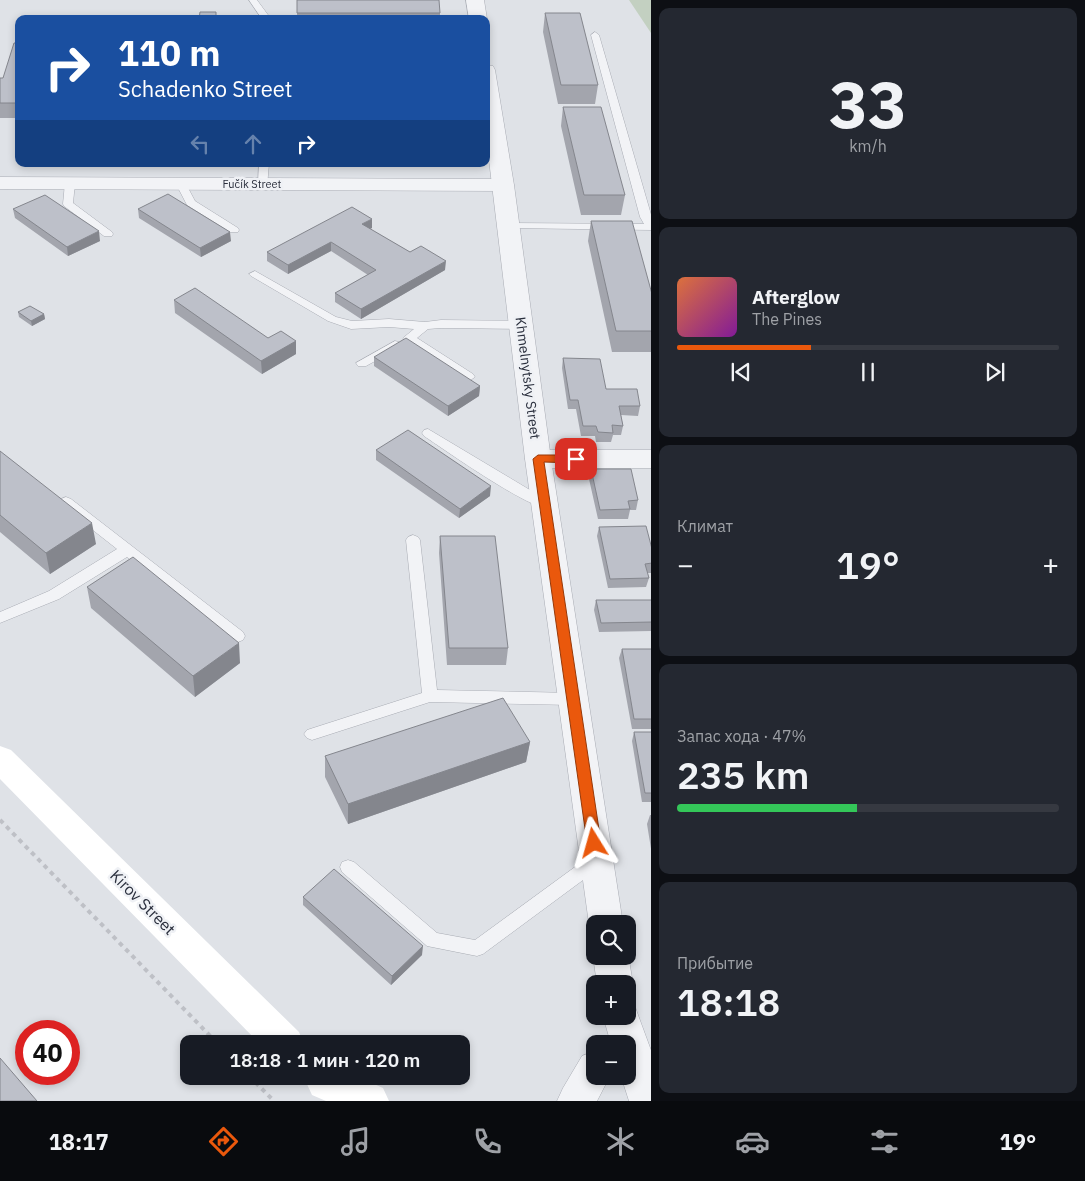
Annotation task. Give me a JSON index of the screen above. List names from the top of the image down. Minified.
{"streets":{"main road":["Kirov Street"],"street":["Fučík Street","Khmelnytsky Street"]},"crossings":[["Fučík Street","Khmelnytsky Street"]],"page":{"tile":[["33","km/h"],"Климат",["Запас хода · 47%","235 km"],["Прибытие","18:18"]],"turn":["110 m","Schadenko Street"],"song":["Afterglow","The Pines"],"heat":["−","19°","+"],"map_buttons":["+","−"],"limit":"40","trip":"18:18 · 1 мин · 120 m","tabs":["18:17","19°"]}}
